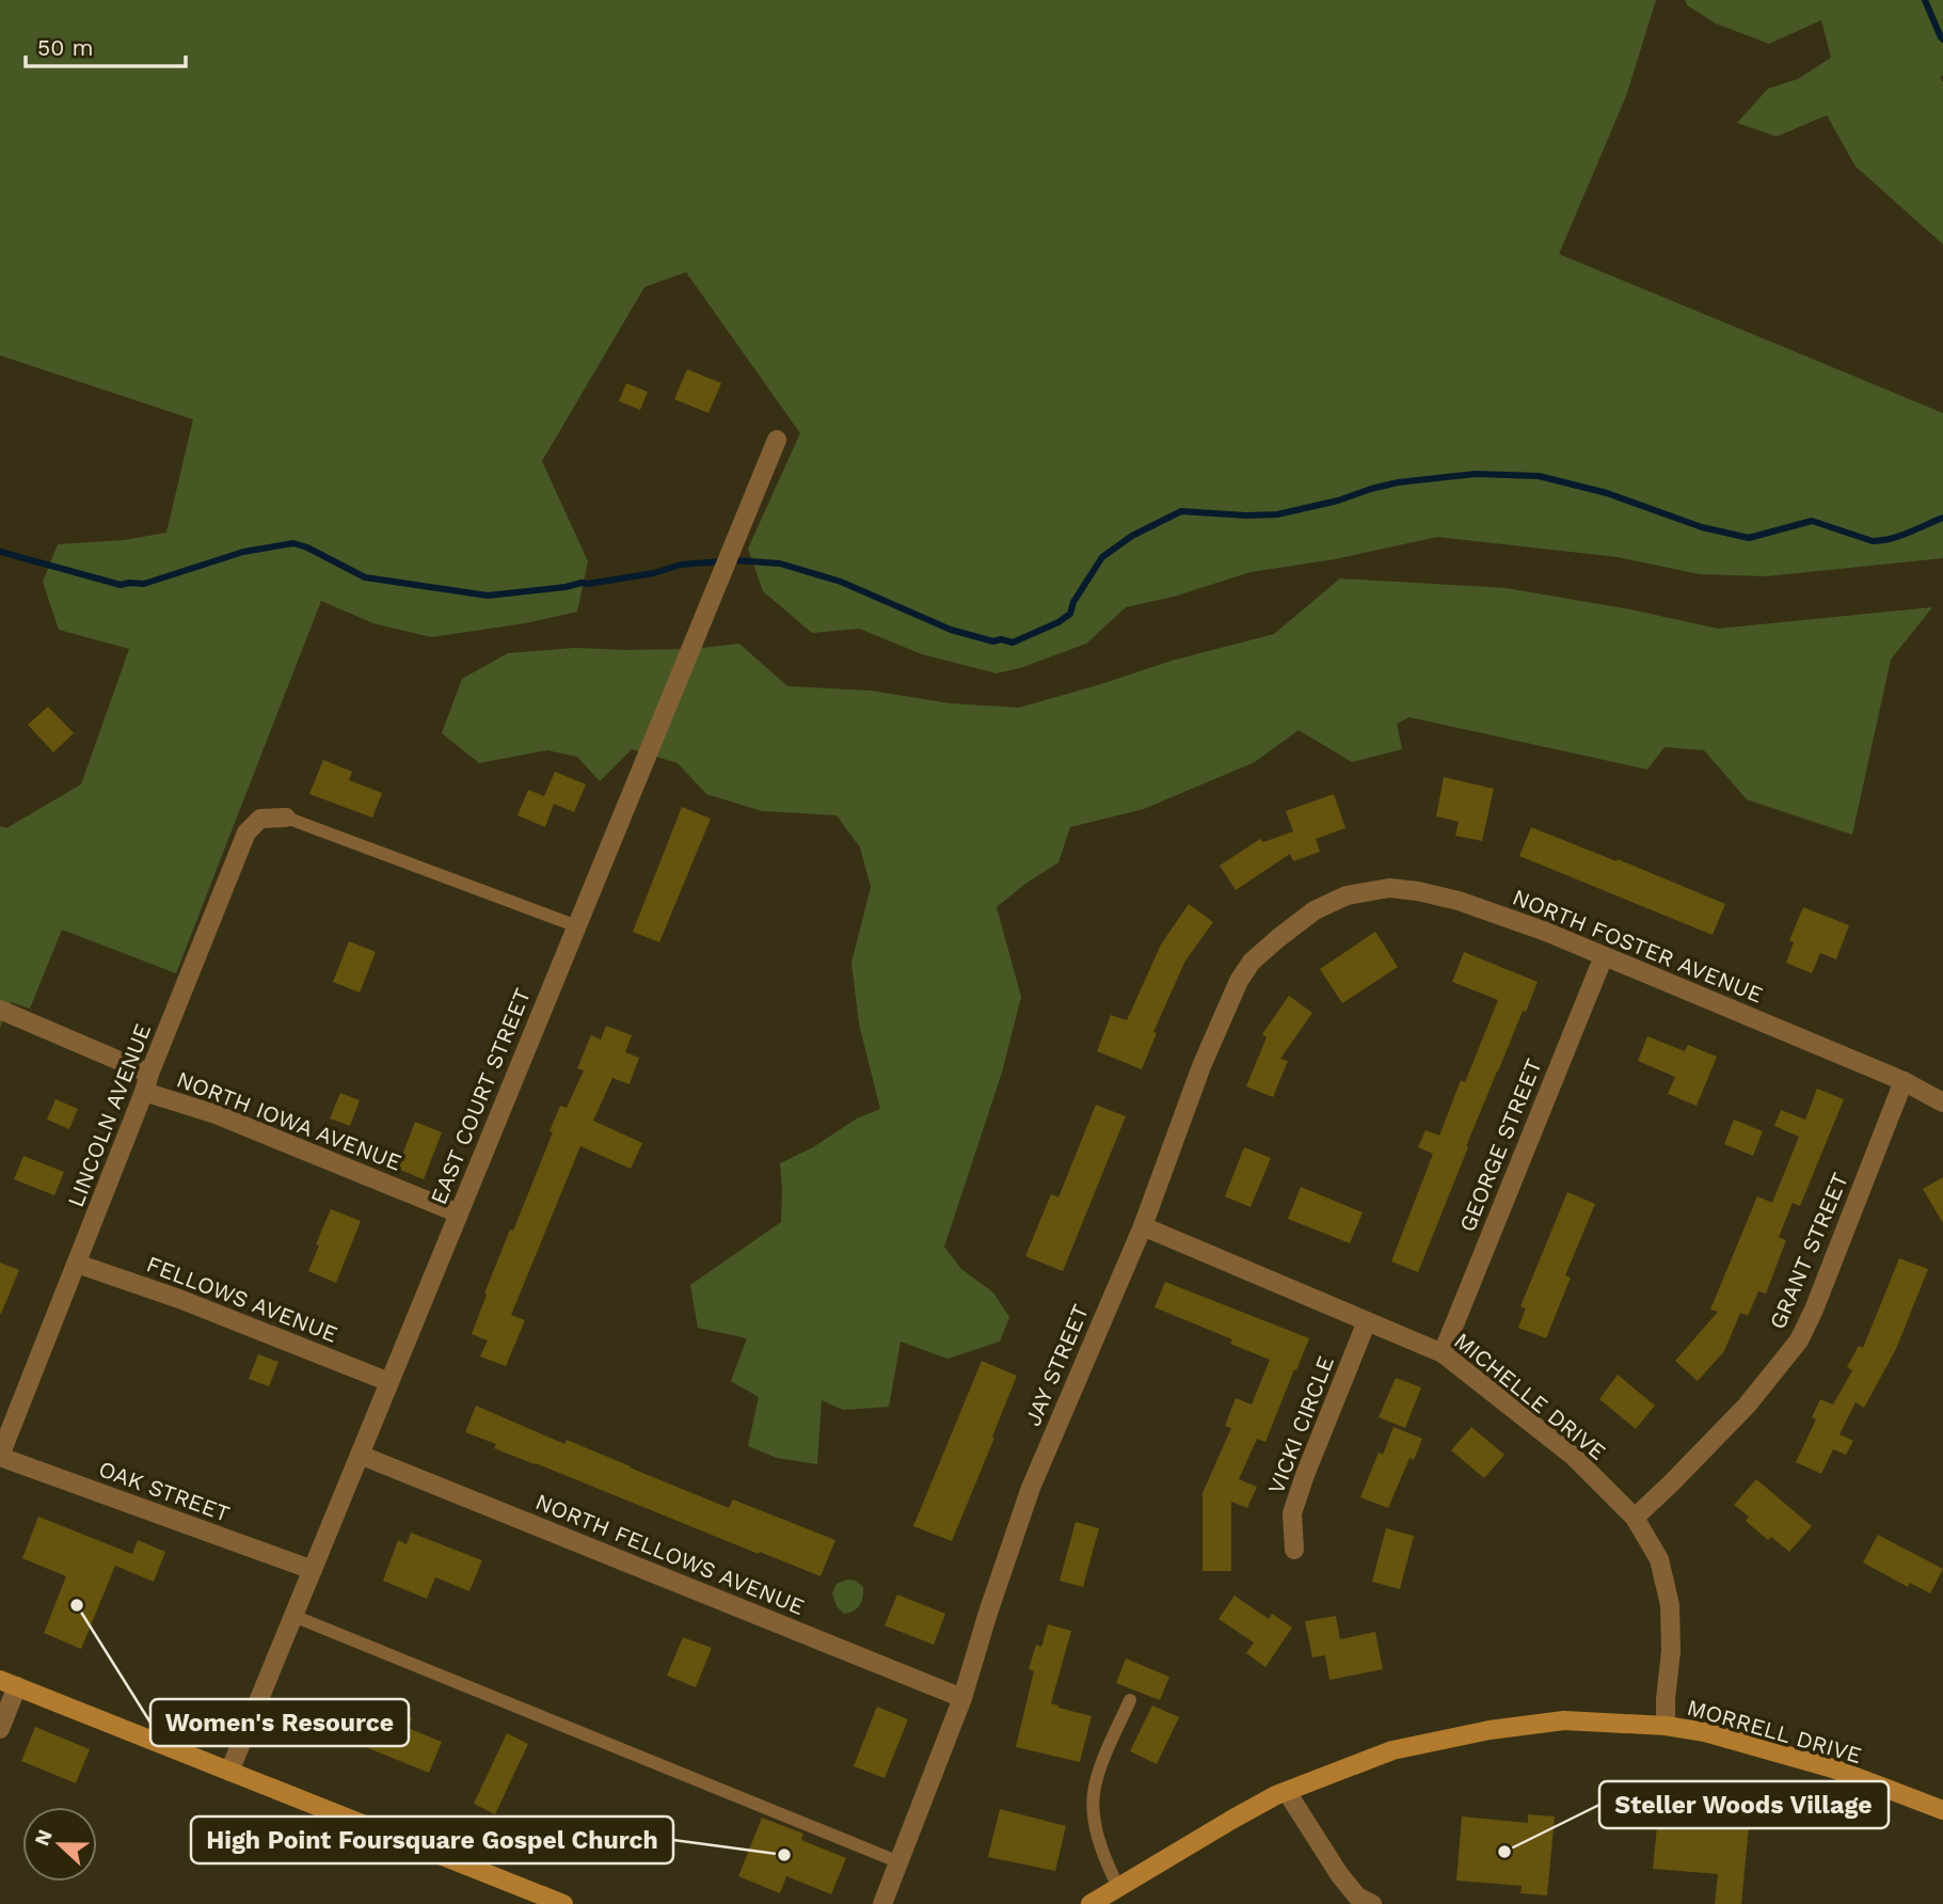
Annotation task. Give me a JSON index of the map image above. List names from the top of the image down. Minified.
{"streets":{"main road":["MORRELL DRIVE"],"street":["NORTH FOSTER AVENUE","EAST COURT STREET","LINCOLN AVENUE","NORTH IOWA AVENUE","GEORGE STREET","GRANT STREET","FELLOWS AVENUE","JAY STREET","MICHELLE DRIVE","VICKI CIRCLE","OAK STREET","NORTH FELLOWS AVENUE"]},"crossings":[["NORTH FOSTER AVENUE","GEORGE STREET"],["NORTH FOSTER AVENUE","GRANT STREET"],["NORTH FOSTER AVENUE","JAY STREET"],["EAST COURT STREET","NORTH IOWA AVENUE"],["EAST COURT STREET","FELLOWS AVENUE"],["EAST COURT STREET","OAK STREET"],["EAST COURT STREET","NORTH FELLOWS AVENUE"],["LINCOLN AVENUE","NORTH IOWA AVENUE"],["LINCOLN AVENUE","FELLOWS AVENUE"],["LINCOLN AVENUE","OAK STREET"],["GEORGE STREET","MICHELLE DRIVE"],["GRANT STREET","MICHELLE DRIVE"],["JAY STREET","MICHELLE DRIVE"],["JAY STREET","NORTH FELLOWS AVENUE"],["MICHELLE DRIVE","VICKI CIRCLE"],["MICHELLE DRIVE","MORRELL DRIVE"]],"places":["Women's Resource","Steller Woods Village","High Point Foursquare Gospel Church"],"scale_bar":"50 m","north":"left"}
